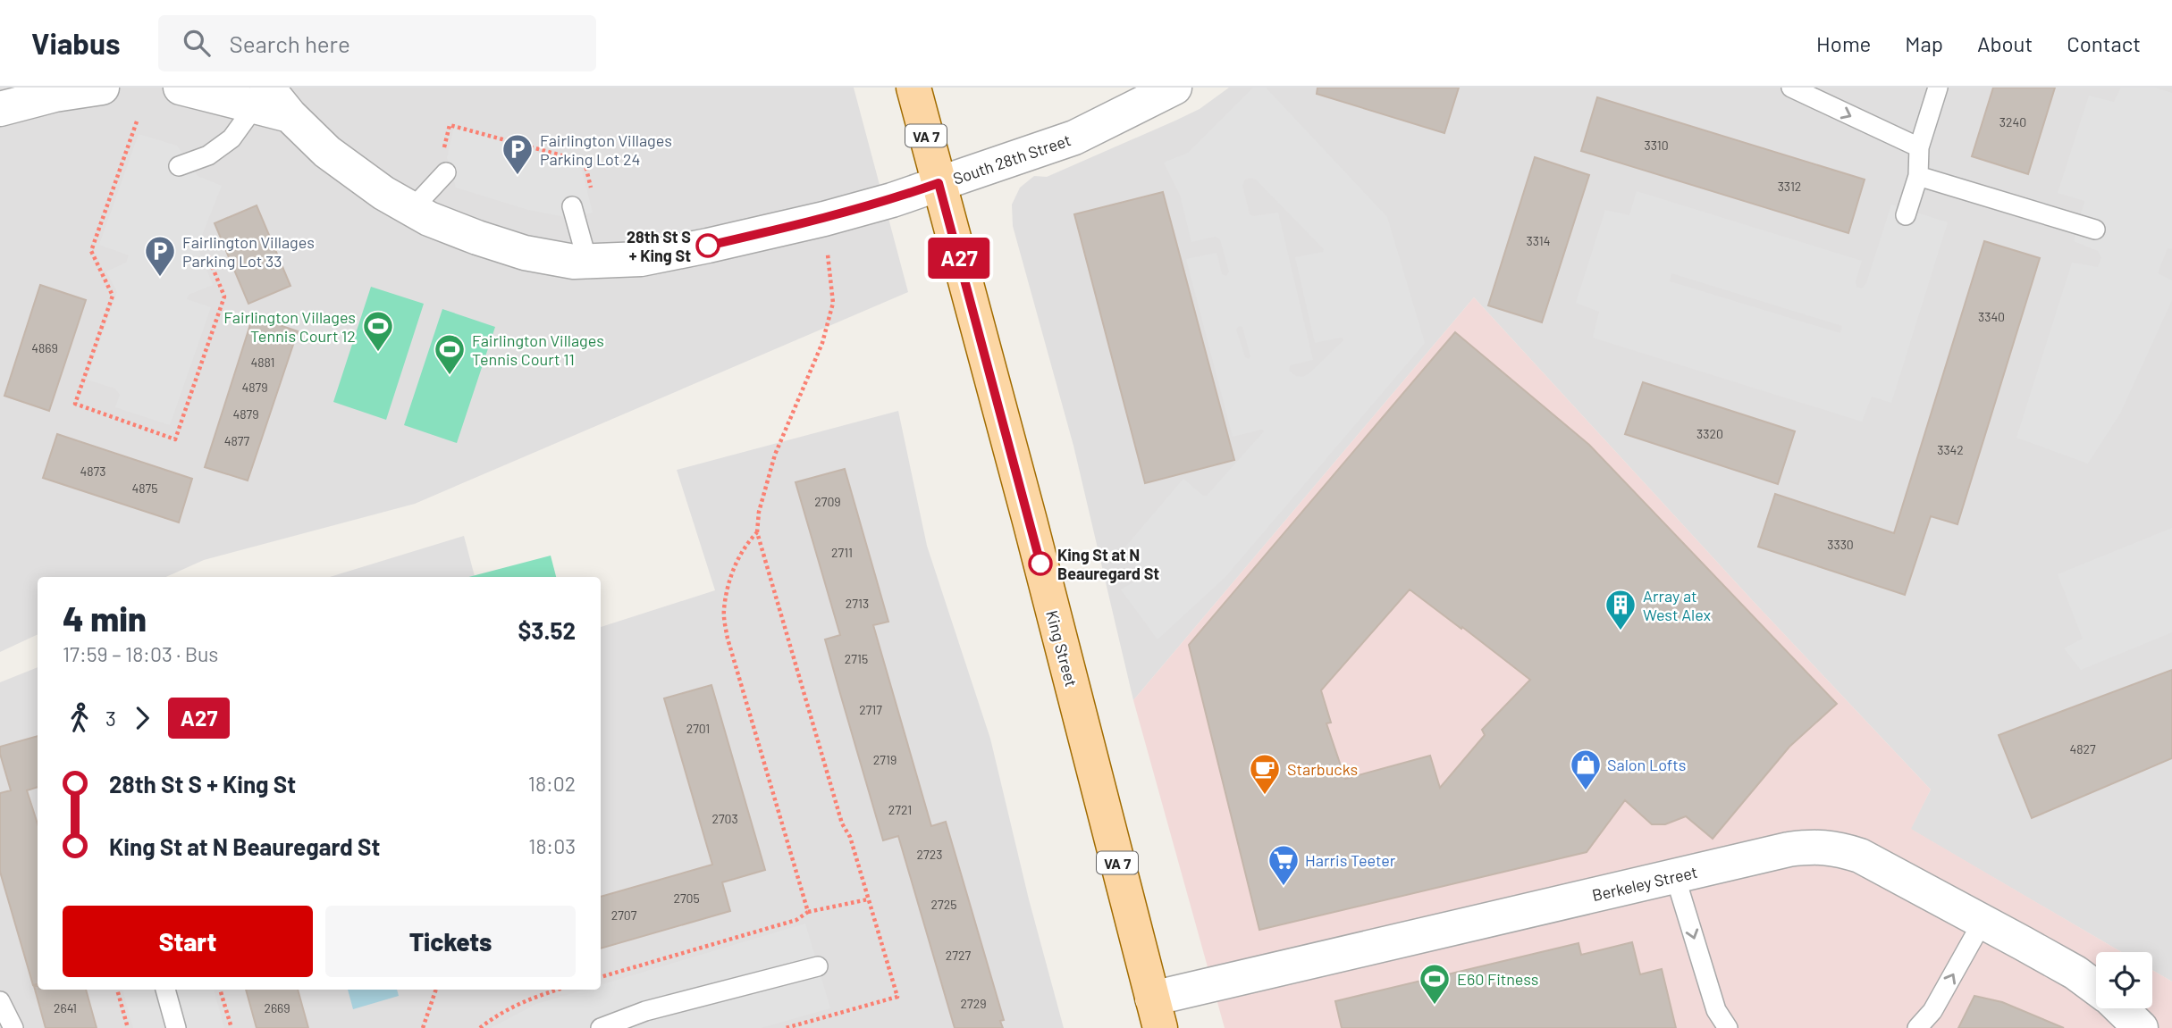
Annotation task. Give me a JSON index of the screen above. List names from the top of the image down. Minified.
{"streets":{"main road":["VA 7","King Street"],"street":["South 28th Street","Berkeley Street"]},"crossings":[["South 28th Street","King Street"],["King Street","Berkeley Street"]],"places":{"parking":["Fairlington Villages Parking Lot 24","Fairlington Villages Parking Lot 33"],"other":["28th St S + King St","King St at N Beauregard St"],"sports":["Fairlington Villages Tennis Court 12","Fairlington Villages Tennis Court 11","E60 Fitness"],"building":["Array at West Alex"],"shop":["Salon Lofts"],"cafe":["Starbucks"],"supermarket":["Harris Teeter"]},"lines":["bus line A27"],"house_numbers":["3240","3310","3312","3314","3340","4869","4881","4879","4879","3320","4877","3342","4873","4875","2709","3330","2711","2713","2715","2717","2701","4827","2719","2721","2703","2723","2705","2725","2707","2727","2729","2641","2669"],"page":{"header":"Viabus","search":"Search here","nav":["Home","Map","About","Contact"],"on_map":"A27","heading":["4 min","17:59 – 18:03 · Bus","$3.52"],"legs":["3","A27"],"list":[{"name":"28th St S + King St","value":"18:02"},{"name":"King St at N Beauregard St","value":"18:03"}],"buttons":["Start","Tickets"]}}
